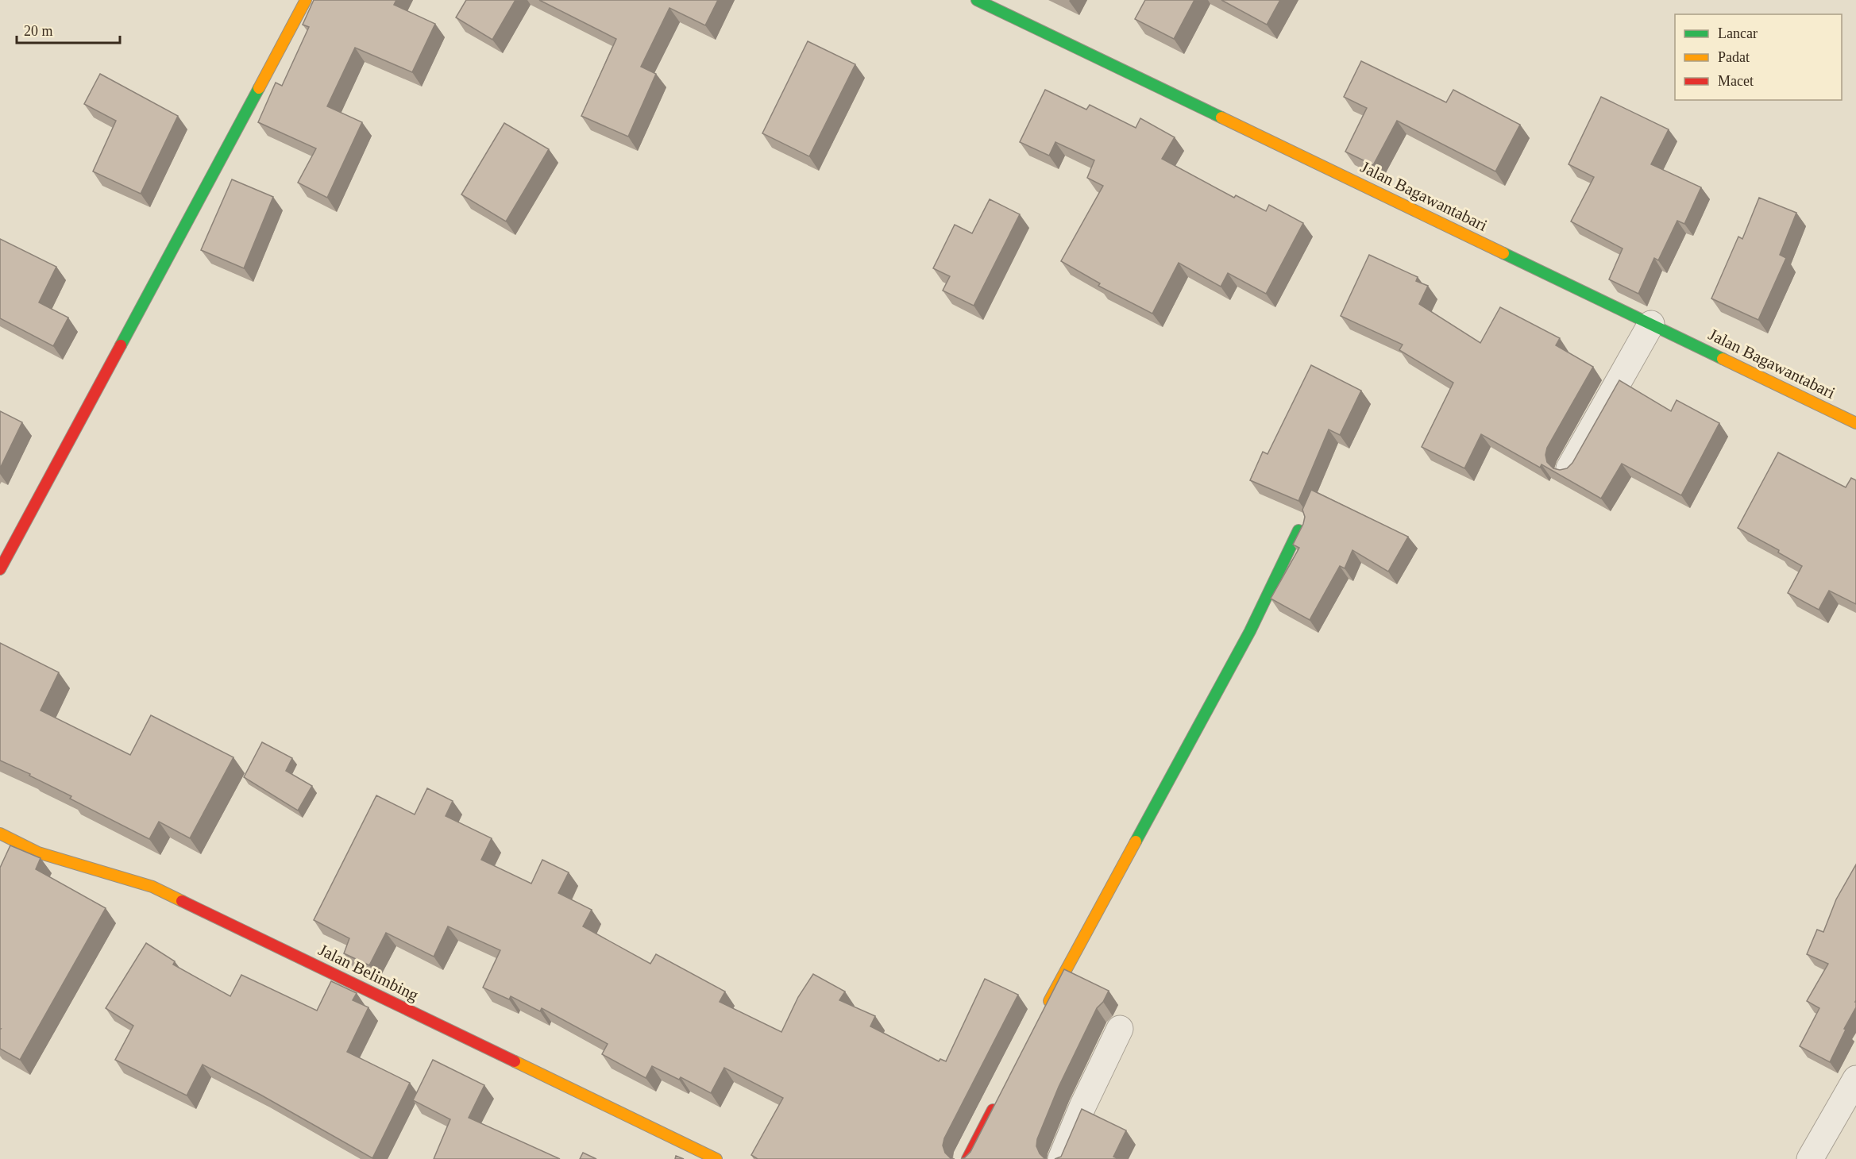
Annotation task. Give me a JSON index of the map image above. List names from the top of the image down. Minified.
{"streets":{"street":["Jalan Bagawantabari","Jalan Belimbing"]},"legend":["Lancar","Padat","Macet"],"scale_bar":"20 m"}
